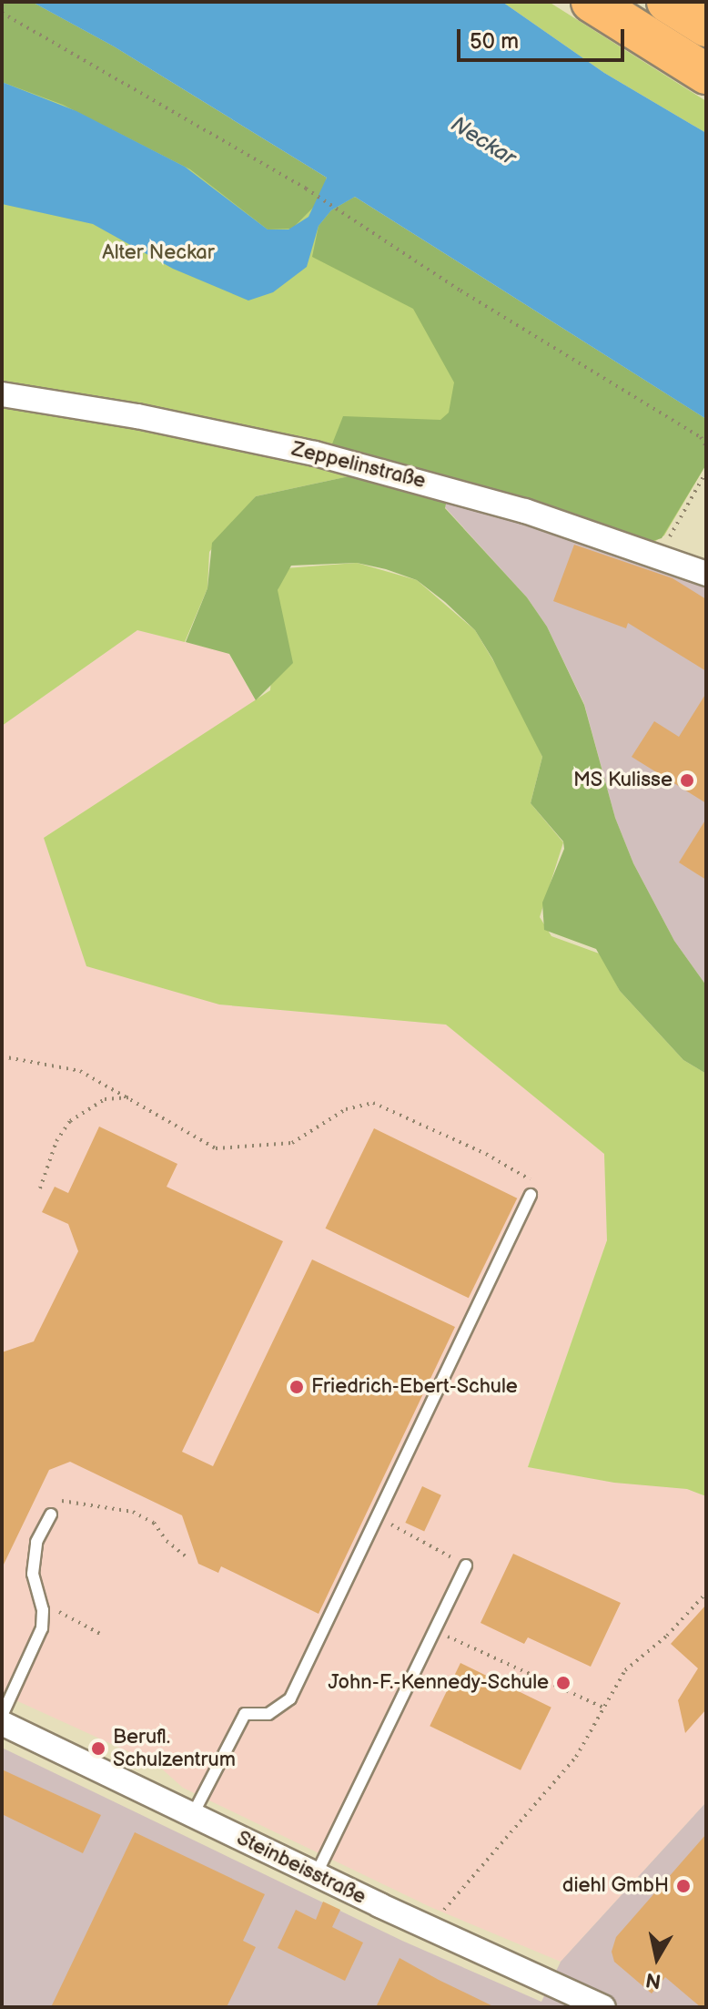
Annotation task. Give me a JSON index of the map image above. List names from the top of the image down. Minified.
{"streets":{"street":["Zeppelinstraße","Steinbeisstraße"]},"water":["Neckar"],"parks":["Alter Neckar"],"places":["MS Kulisse","Friedrich-Ebert-Schule","John-F.-Kennedy-Schule","Berufl. Schulzentrum","diehl GmbH"],"scale_bar":"50 m","north":"bottom"}
